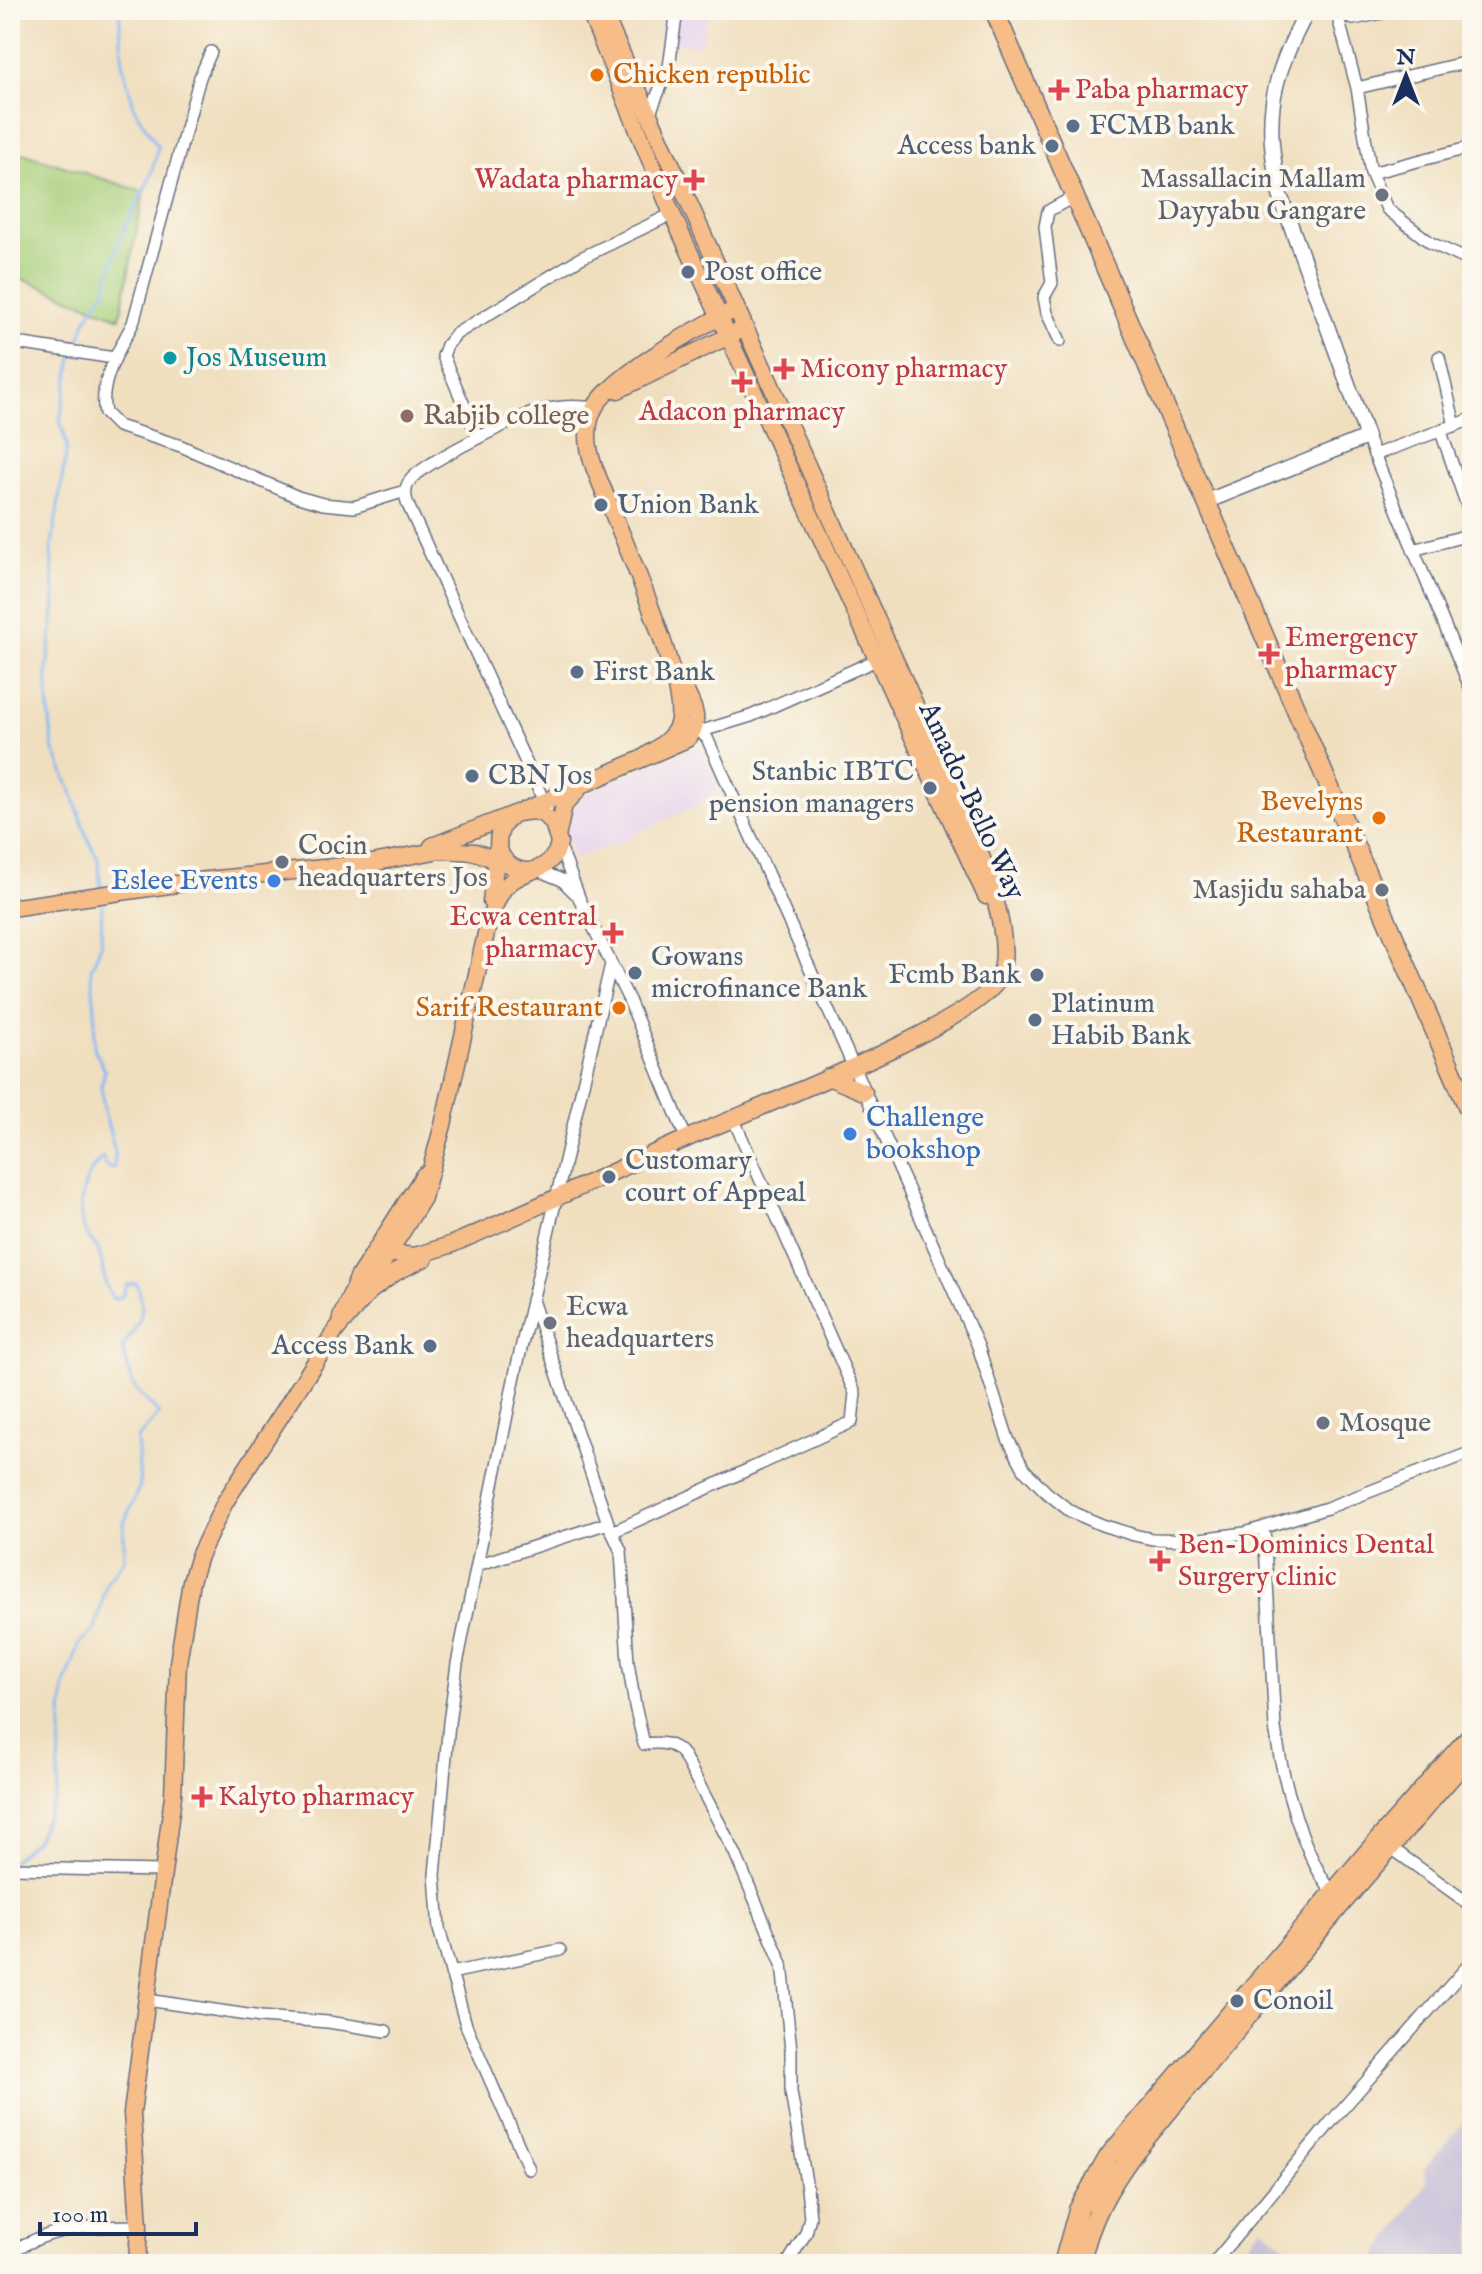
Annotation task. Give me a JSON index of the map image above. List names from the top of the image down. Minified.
{"streets":{"main road":["Amado-Bello Way"]},"places":{"other":["Chicken republic","FCMB bank","Access bank","Massallacin Mallam Dayyabu Gangare","Post office","Jos Museum","Rabjib college","Union Bank","First Bank","CBN Jos","Stanbic IBTC pension managers","Bevelyns Restaurant","Cocin headquarters Jos","Eslee Events","Masjidu sahaba","Gowans microfinance Bank","Fcmb Bank","Sarif Restaurant","Platinum Habib Bank","Challenge bookshop","Customary court of Appeal","Ecwa headquarters","Access Bank","Mosque","Conoil"],"health":["Paba pharmacy","Wadata pharmacy","Micony pharmacy","Adacon pharmacy","Emergency pharmacy","Ecwa central pharmacy","Ben-Dominics Dental Surgery clinic","Kalyto pharmacy"]},"scale_bar":"100 m","north":"top"}
